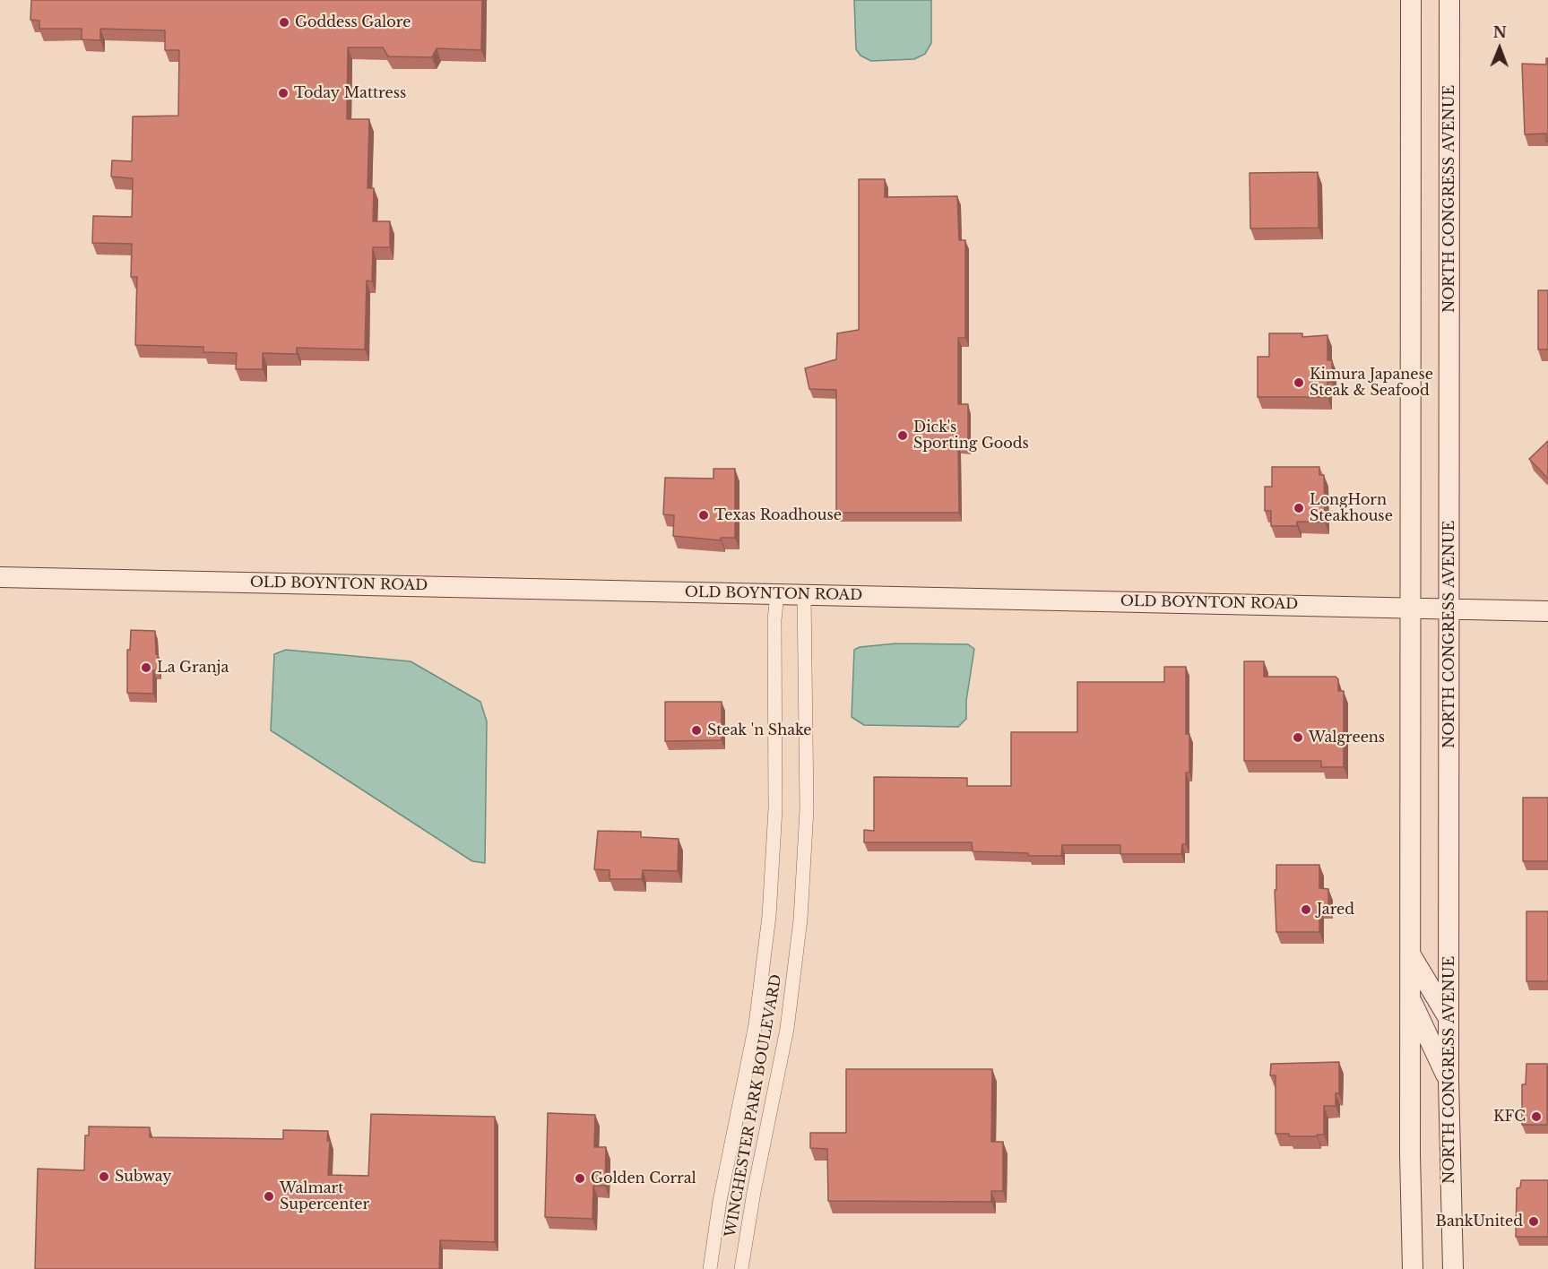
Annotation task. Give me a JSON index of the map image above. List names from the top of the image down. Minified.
{"streets":{"main road":["NORTH CONGRESS AVENUE","OLD BOYNTON ROAD"],"street":["WINCHESTER PARK BOULEVARD"]},"crossings":[["NORTH CONGRESS AVENUE","OLD BOYNTON ROAD"],["OLD BOYNTON ROAD","WINCHESTER PARK BOULEVARD"]],"places":["Goddess Galore","Today Mattress","Kimura Japanese Steak & Seafood","Dick's Sporting Goods","LongHorn Steakhouse","Texas Roadhouse","La Granja","Steak 'n Shake","Walgreens","Jared","KFC","Subway","Golden Corral","Walmart Supercenter","BankUnited"],"north":"top"}
